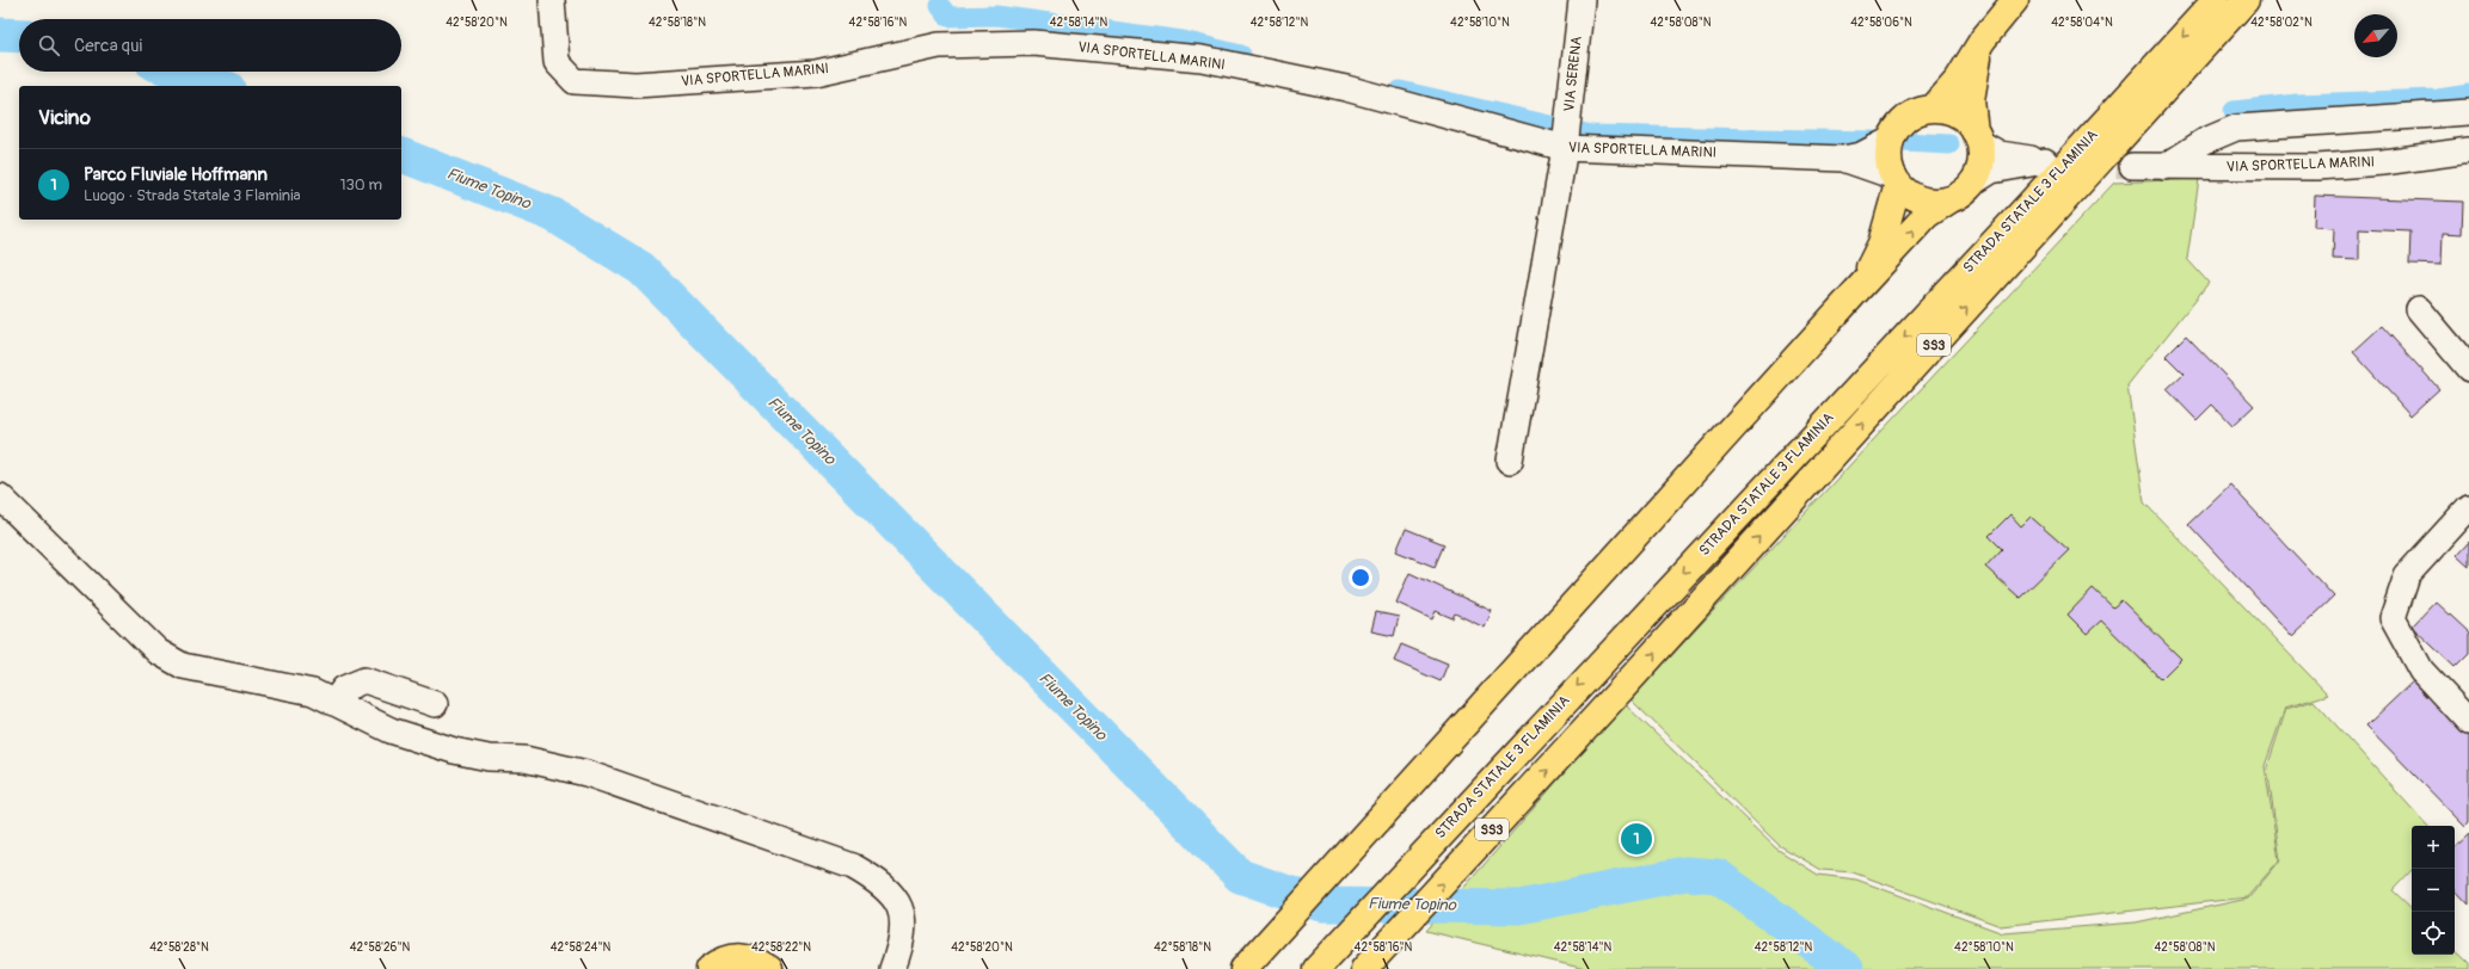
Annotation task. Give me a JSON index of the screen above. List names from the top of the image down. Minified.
{"streets":{"main road":["VIA SPORTELLA MARINI","STRADA STATALE 3 FLAMINIA","SS3"],"street":["VIA SERENA"]},"crossings":[["VIA SPORTELLA MARINI","VIA SERENA"]],"water":["Fiume Topino"],"north":"bottom left","page":{"search":"Cerca qui","heading":"Vicino","list":[{"mark":"1","name":"Parco Fluviale Hoffmann","note":"Luogo · Strada Statale 3 Flaminia","value":"130 m"}],"pins":"1","map_buttons":["+","−"]},"coordinates":["42°58'18\"N","42°58'16\"N","42°58'12\"N","42°58'10\"N","42°58'08\"N","42°58'04\"N","42°58'02\"N","42°58'20\"N","42°58'14\"N","42°58'06\"N","42°58'28\"N","42°58'26\"N","42°58'24\"N","42°58'22\"N"]}
